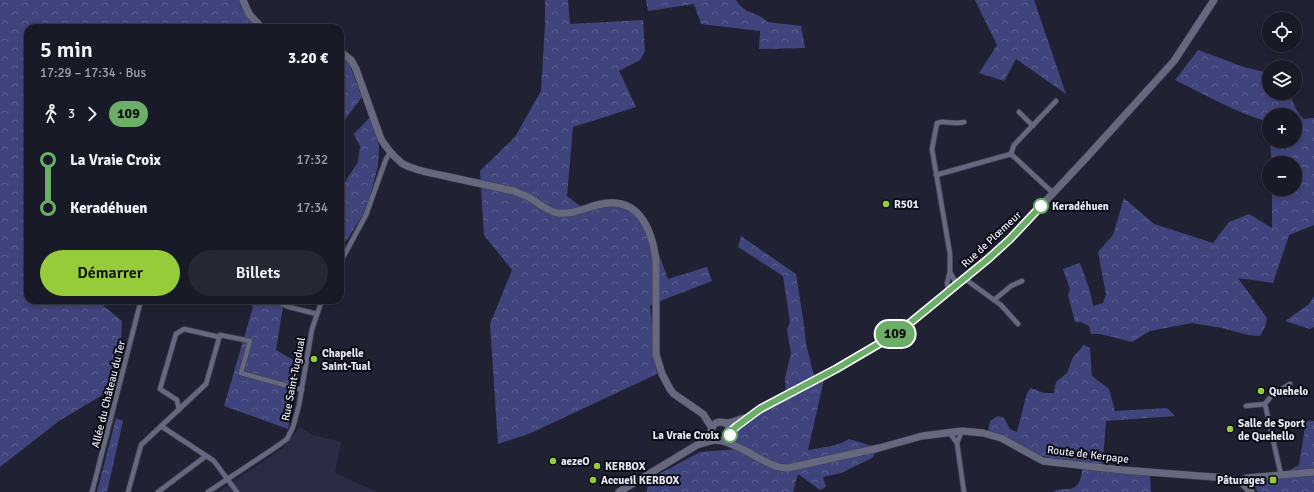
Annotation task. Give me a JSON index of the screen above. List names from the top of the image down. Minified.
{"streets":{"main road":["Rue de Plœmeur","Route de Kerpape"],"street":["Rue Saint-Tugdual","Allée du Château du Ter"]},"crossings":[["Rue de Plœmeur","Route de Kerpape"]],"places":{"other":["R501","Keradéhuen","Chapelle Saint-Tual","Quehelo","Salle de Sport de Quehello","La Vraie Croix","aezeO","KERBOX","Accueil KERBOX"],"transit":["Pâturages"]},"lines":["bus line 109"],"page":{"on_map":"109","map_buttons":["+","−"],"heading":["5 min","17:29 – 17:34 · Bus","3.20 €"],"legs":["3","109"],"list":[{"name":"La Vraie Croix","value":"17:32"},{"name":"Keradéhuen","value":"17:34"}],"buttons":["Démarrer","Billets"]}}
